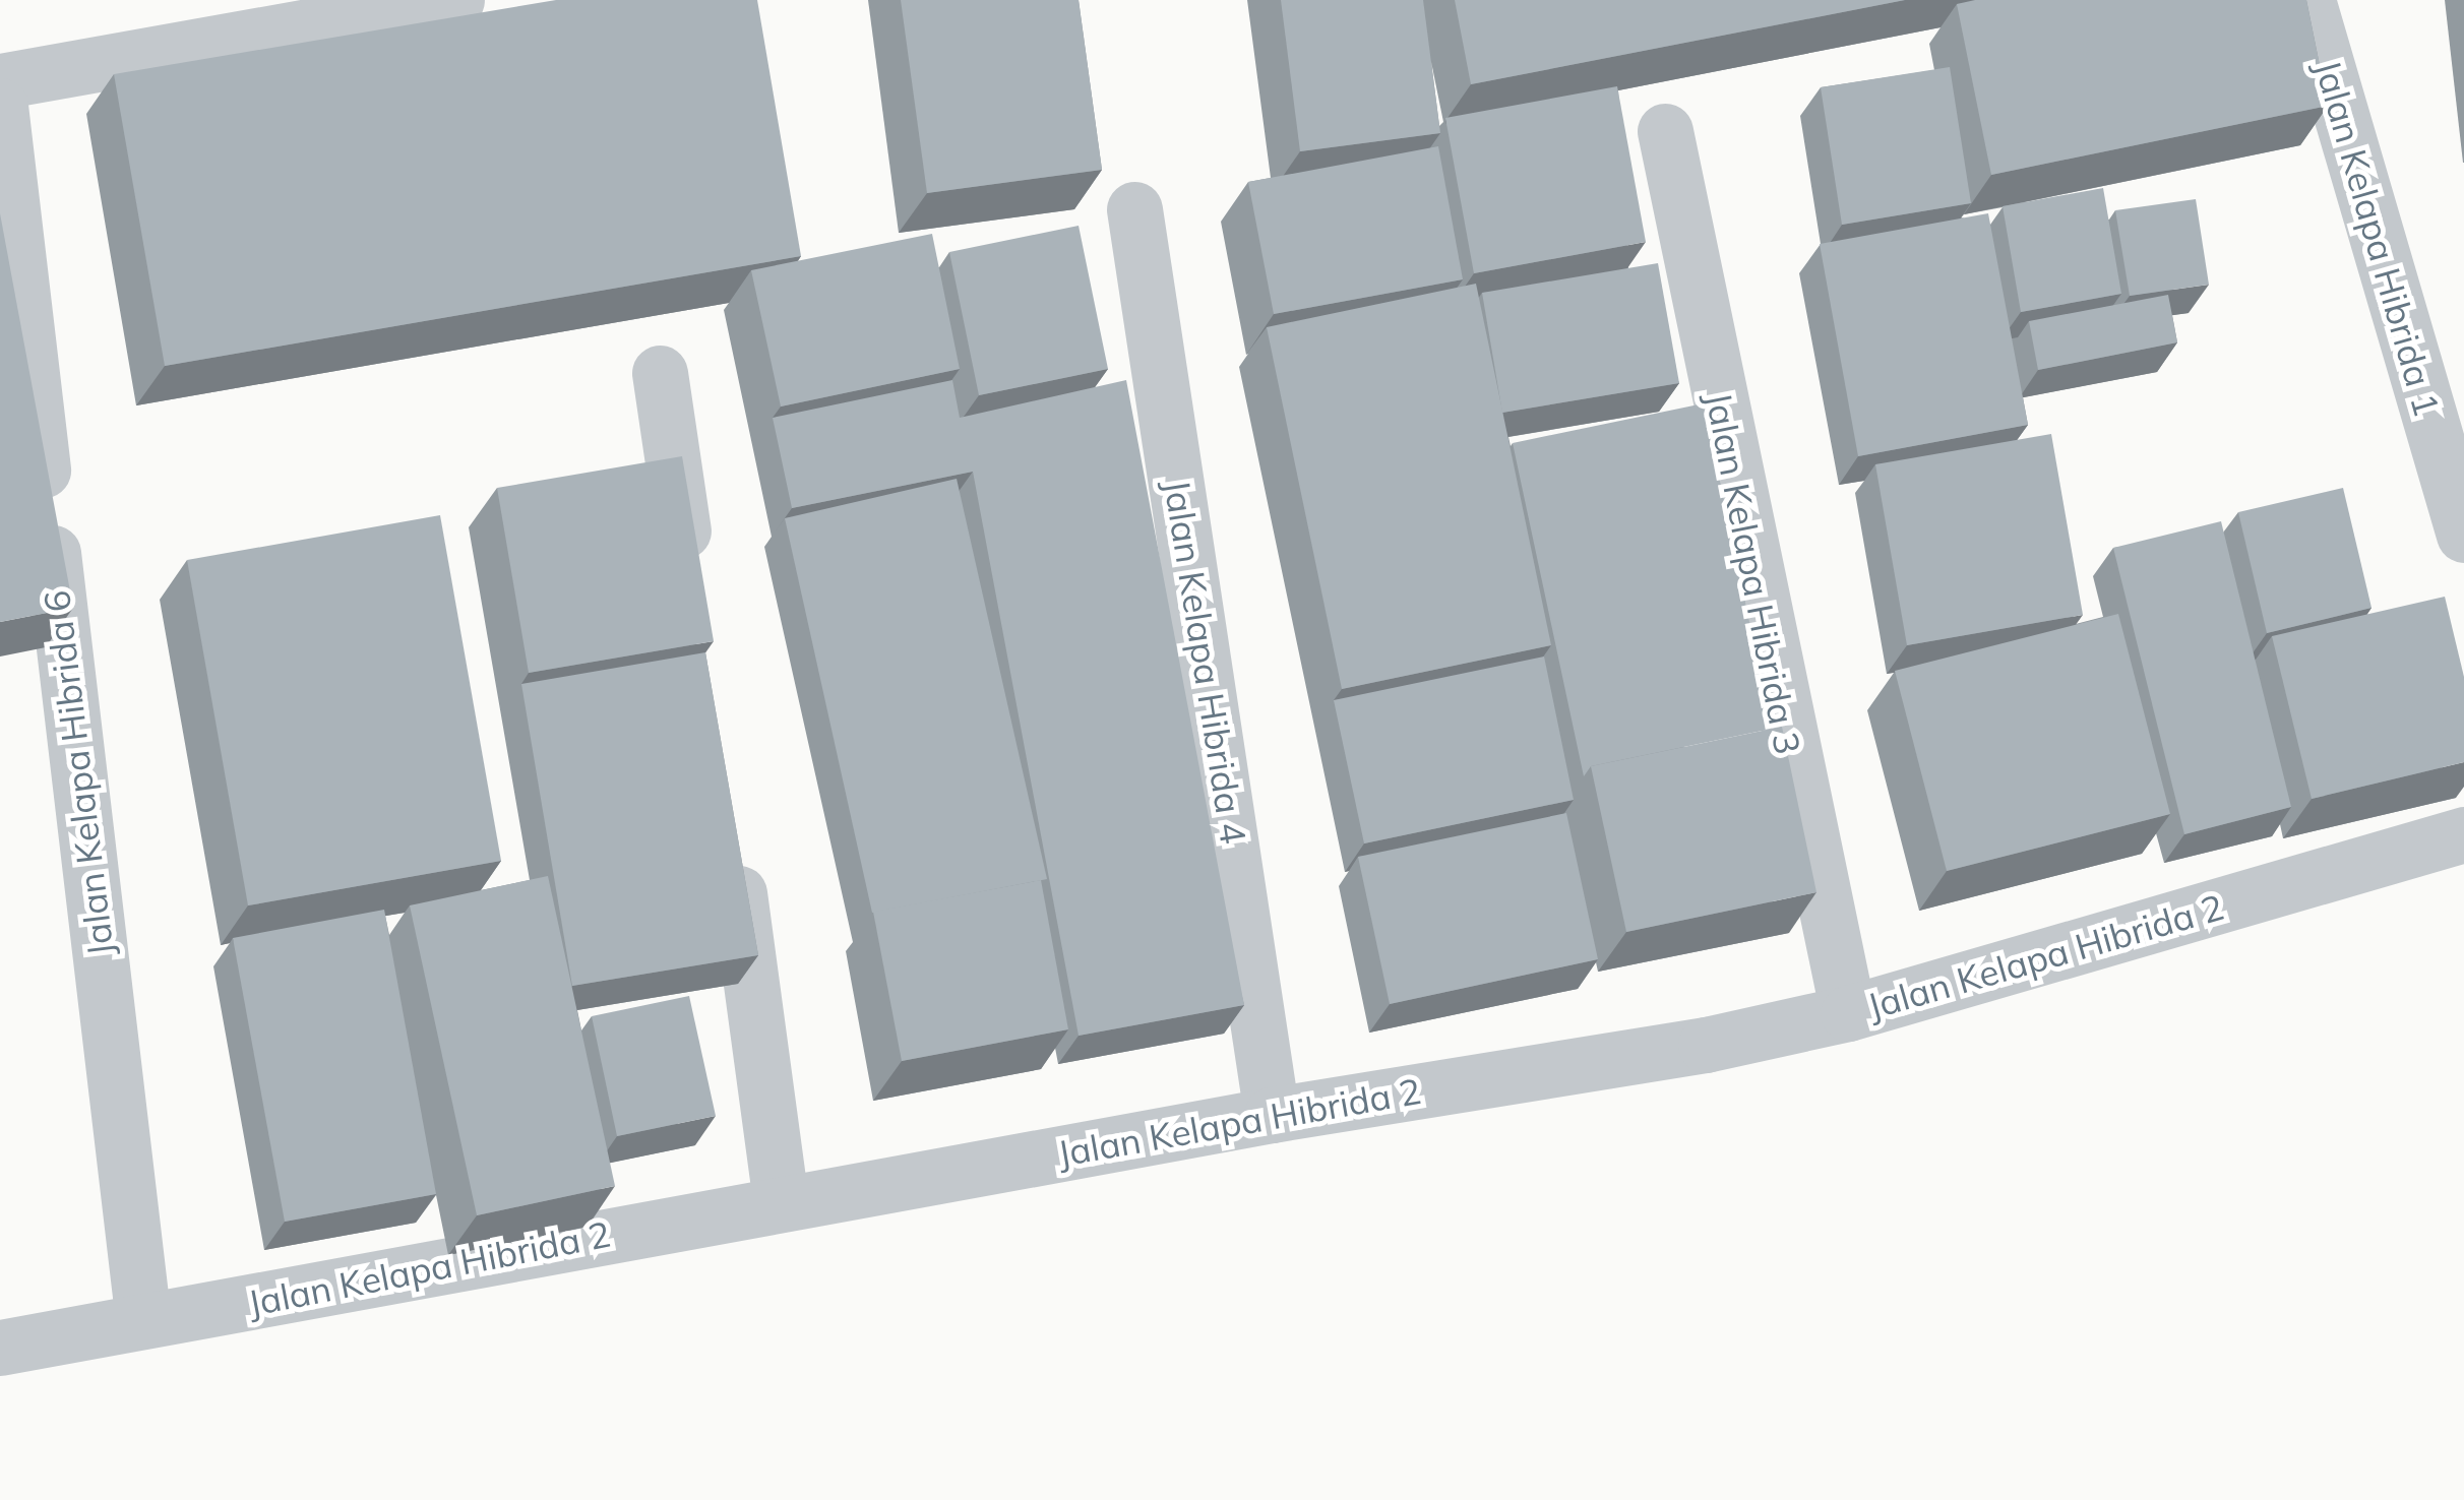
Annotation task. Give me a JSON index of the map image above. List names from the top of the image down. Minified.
{"streets":{"street":["Jalan Kelapa Hibrida 1","Jalan Kelapa Hibrida 3","Jalan Kelapa Hibrida 4","Jalan Kelapa Hibrida 6","Jalan Kelapa Hibrida 2"]},"crossings":[["Jalan Kelapa Hibrida 3","Jalan Kelapa Hibrida 2"],["Jalan Kelapa Hibrida 4","Jalan Kelapa Hibrida 2"],["Jalan Kelapa Hibrida 6","Jalan Kelapa Hibrida 2"]]}
